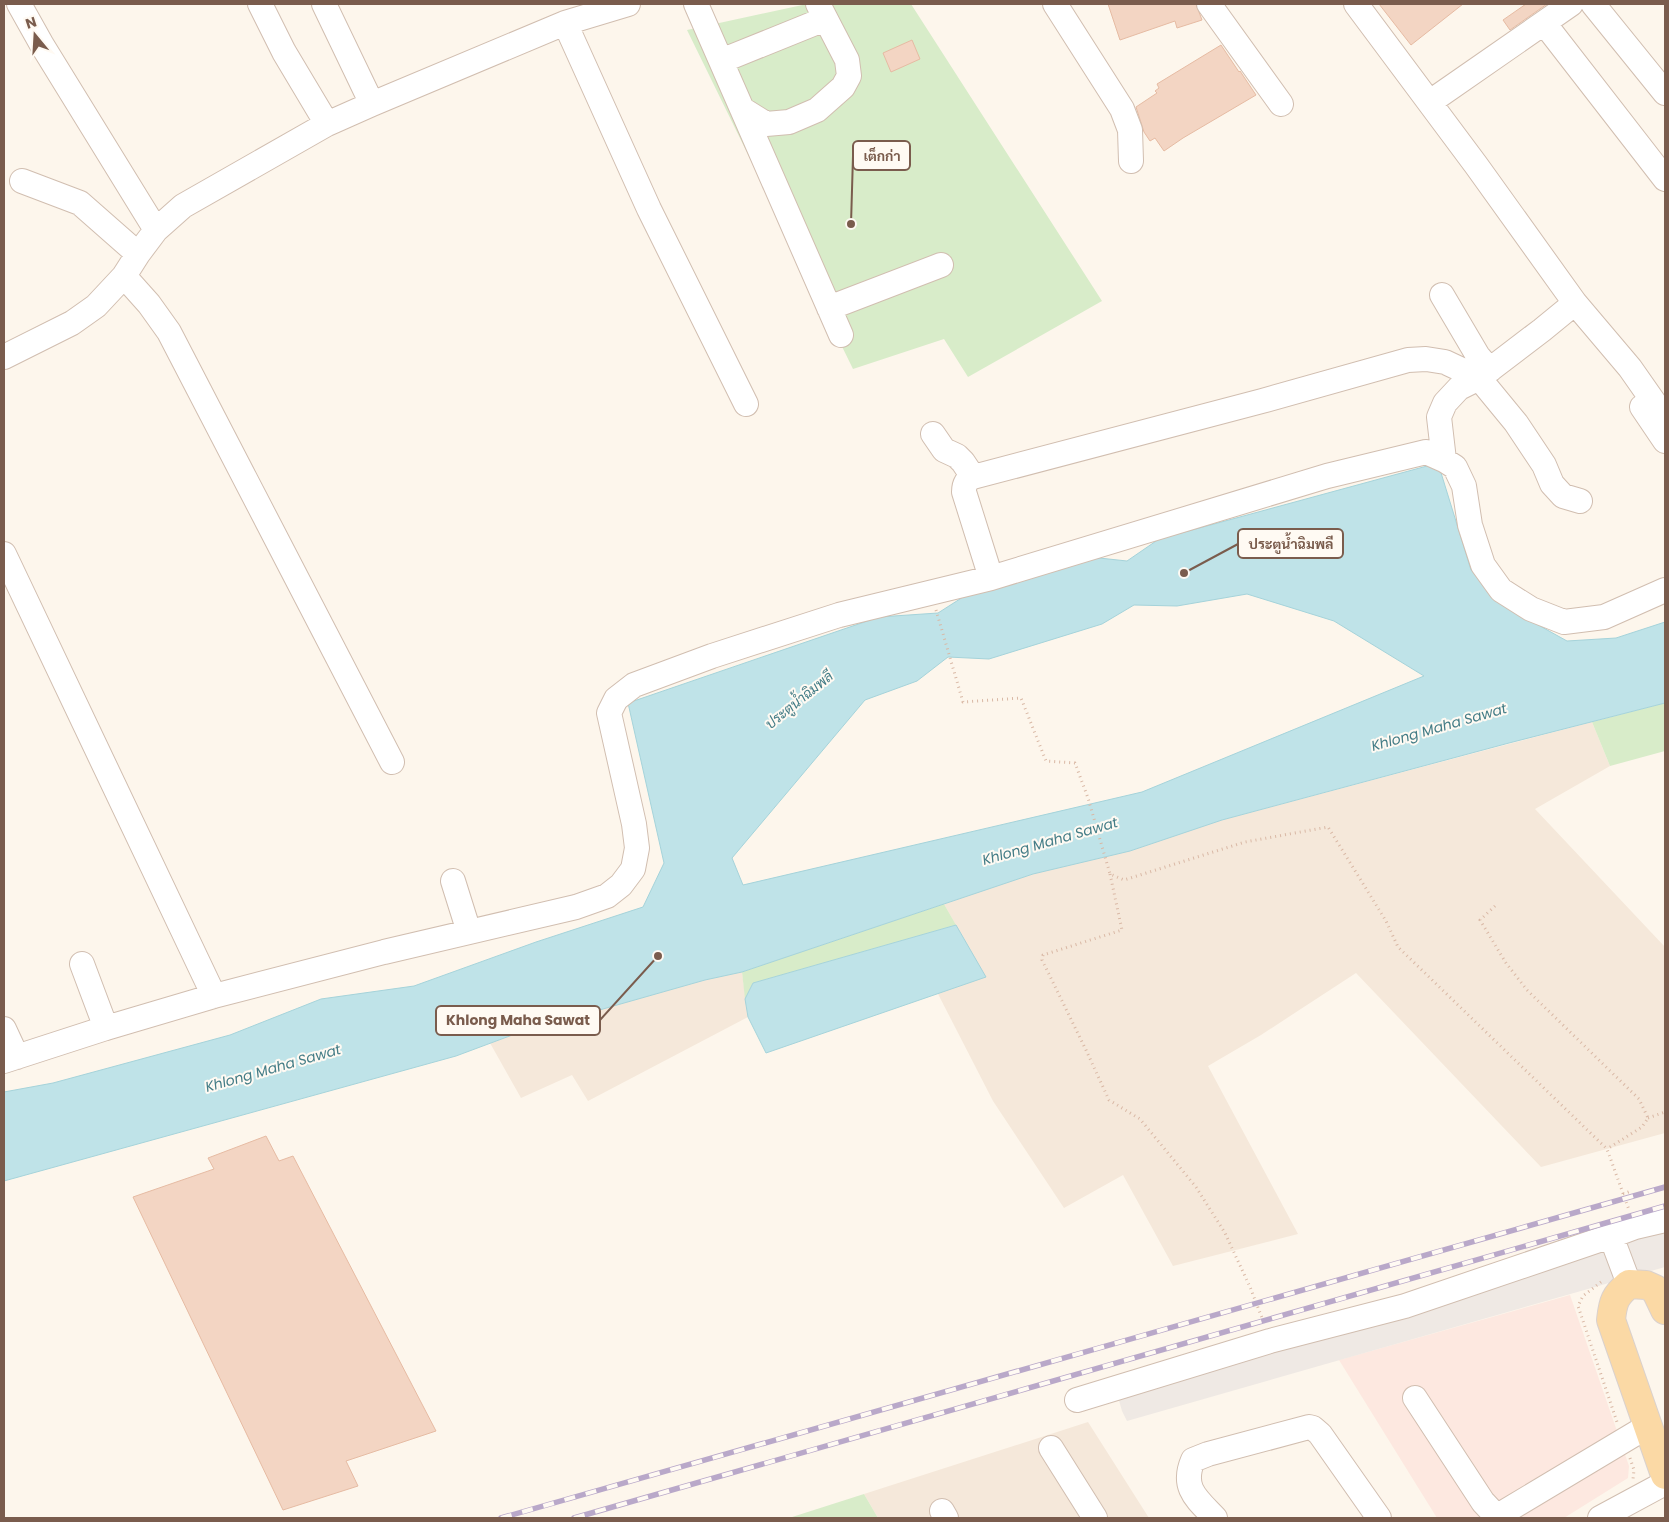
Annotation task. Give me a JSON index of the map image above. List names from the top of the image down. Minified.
{"water":["ประตูน้ำฉิมพลี","Khlong Maha Sawat"],"places":["เต็กก่า","ประตูน้ำฉิมพลี","Khlong Maha Sawat"],"north":"top"}
